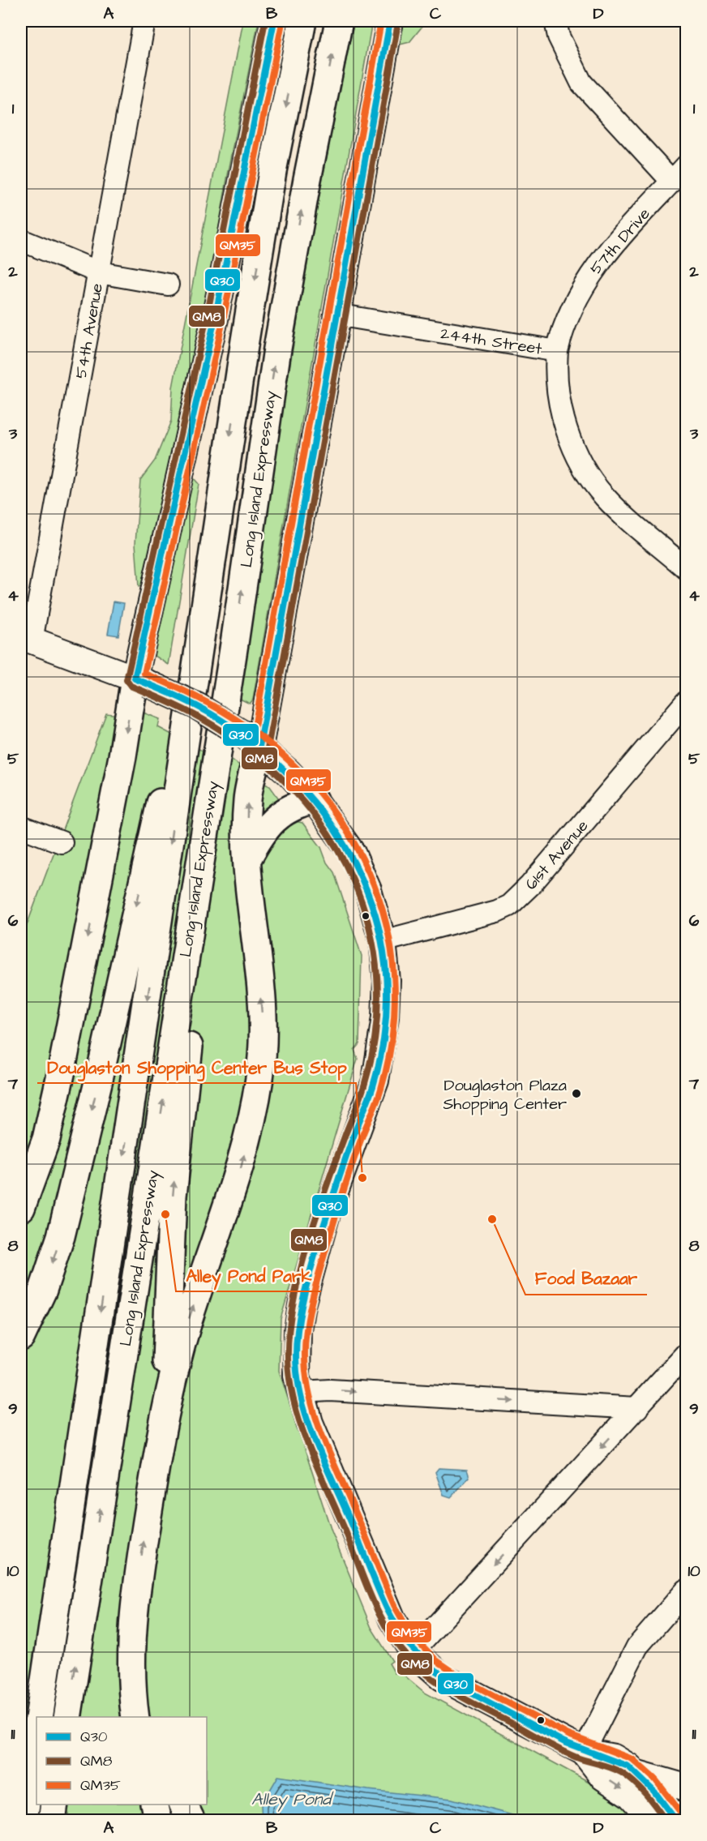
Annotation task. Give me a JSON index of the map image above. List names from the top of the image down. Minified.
{"streets":{"highway":["Long Island Expressway"],"street":["57th Drive","54th Avenue","244th Street","61st Avenue"]},"crossings":[["57th Drive","244th Street"]],"water":["Alley Pond"],"places":["Douglaston Plaza Shopping Center","Douglaston Shopping Center Bus Stop","Alley Pond Park","Food Bazaar"],"lines":["transit line Q30","transit line QM8","transit line QM35"],"legend":["Q30","QM8","QM35"],"grid":{"columns":["A","B","C","D"],"rows":["1","2","3","4","5","6","7","8","9","10","11"]}}
